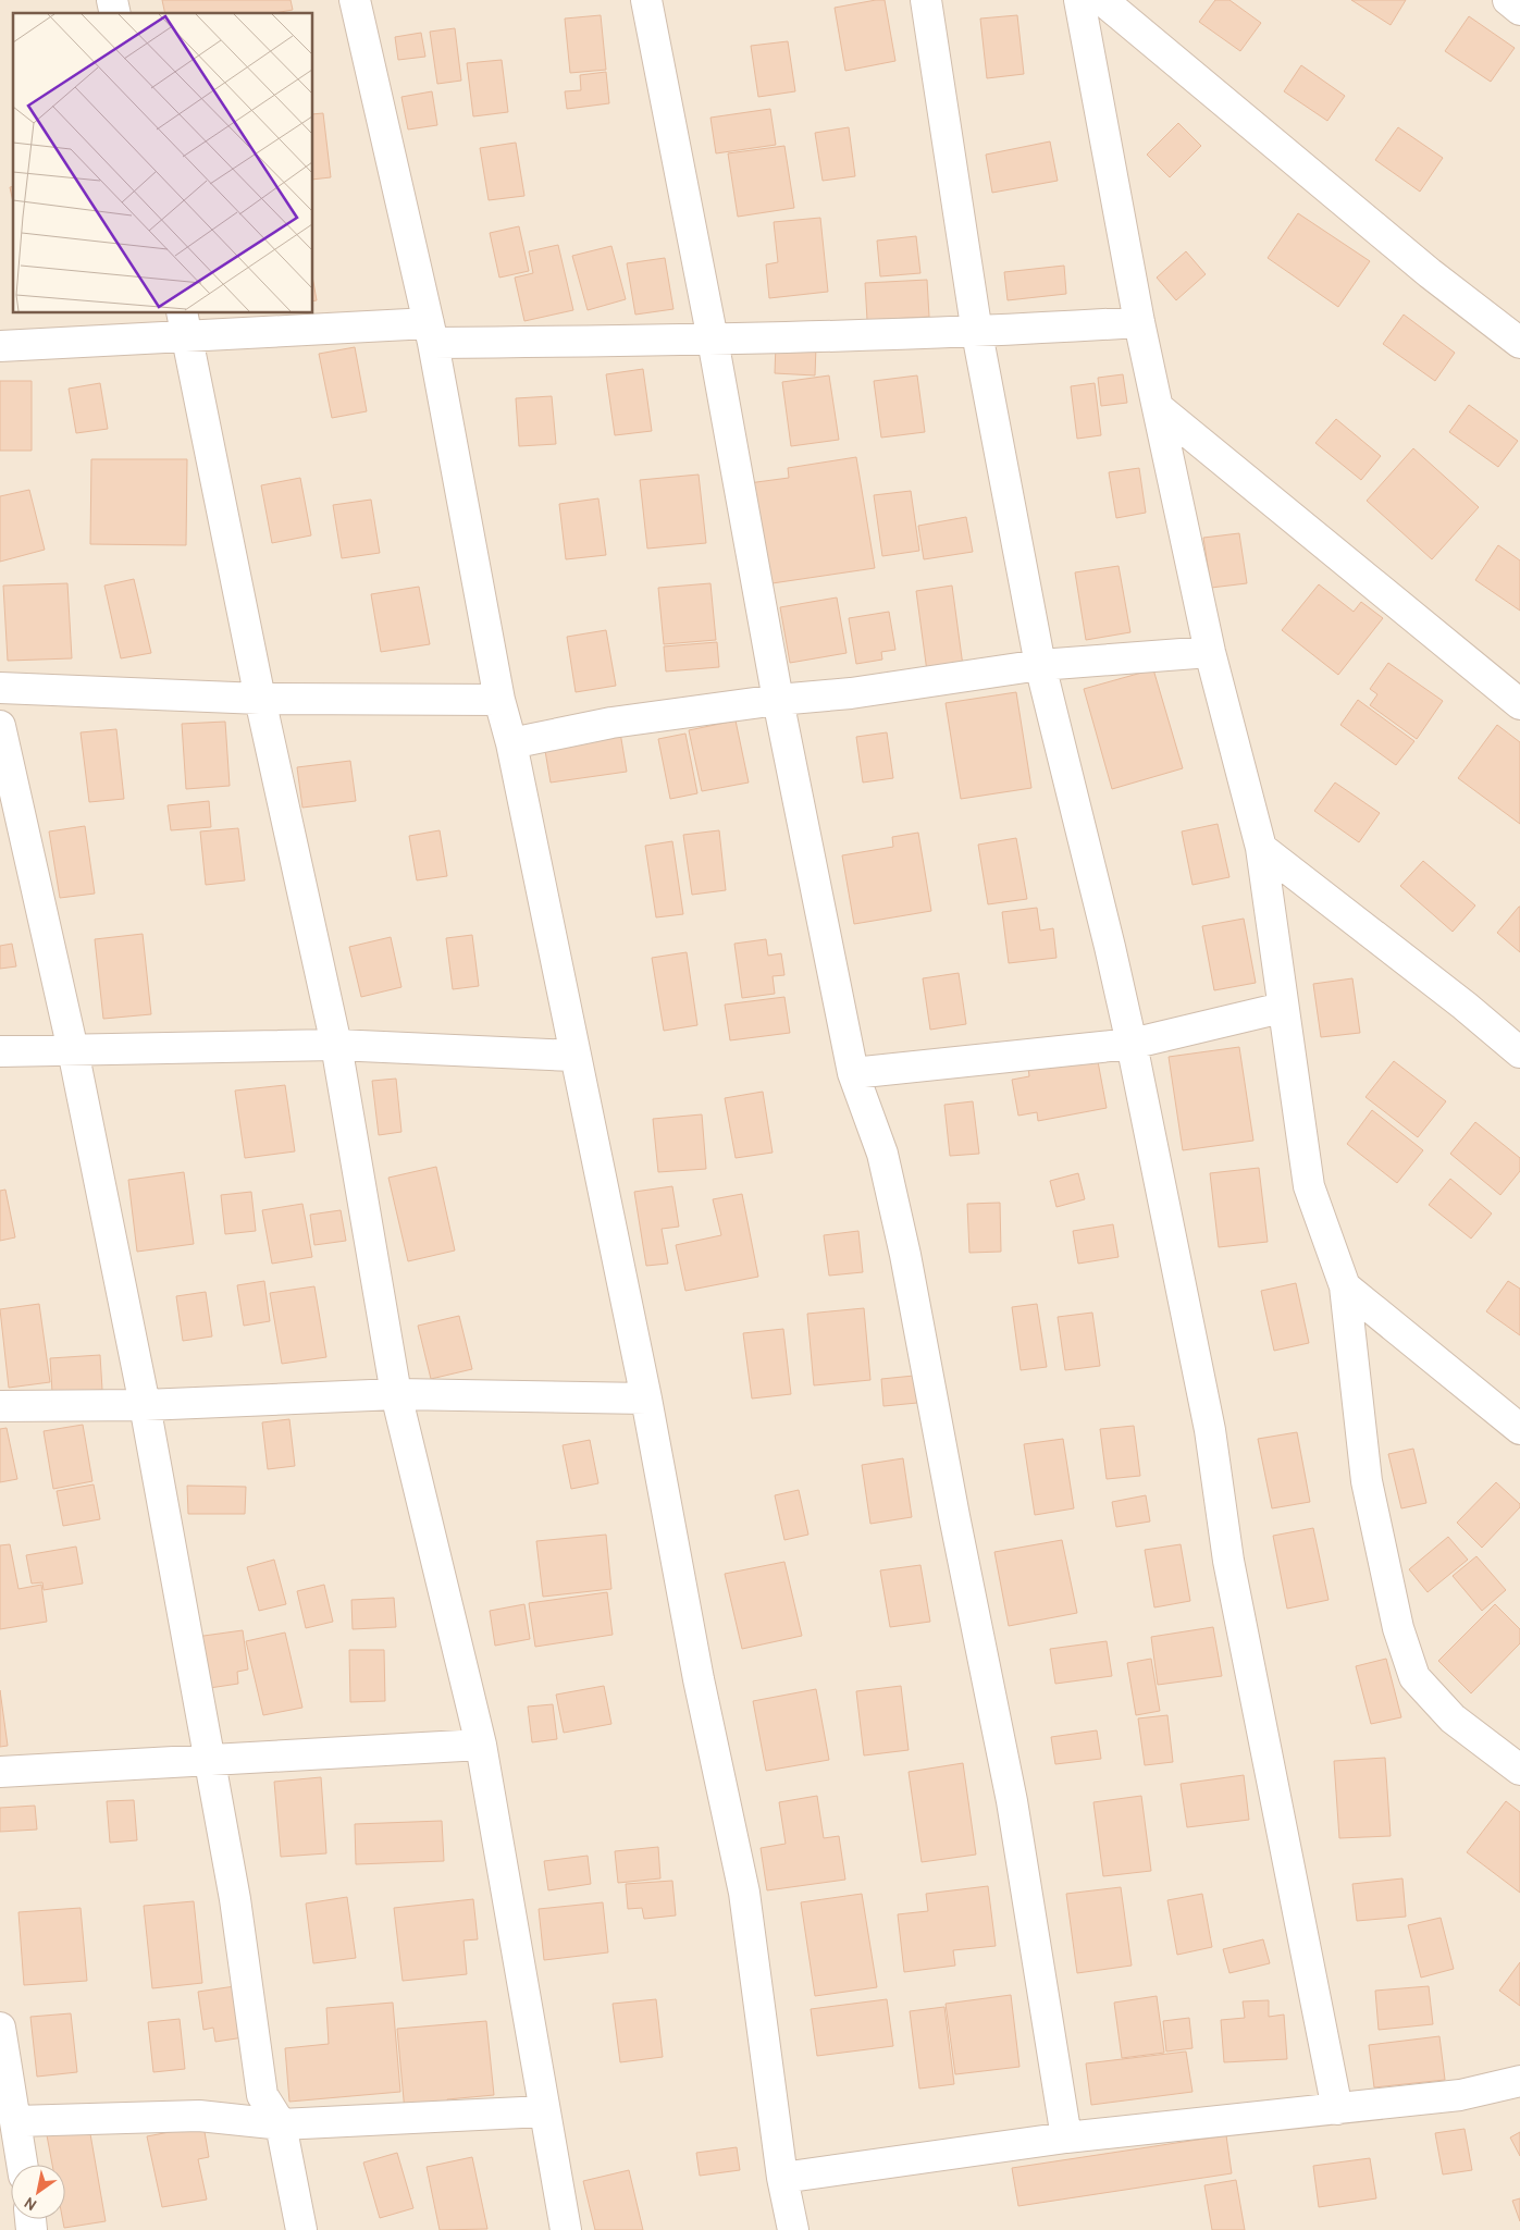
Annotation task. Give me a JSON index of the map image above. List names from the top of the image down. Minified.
{"north":"bottom left"}
